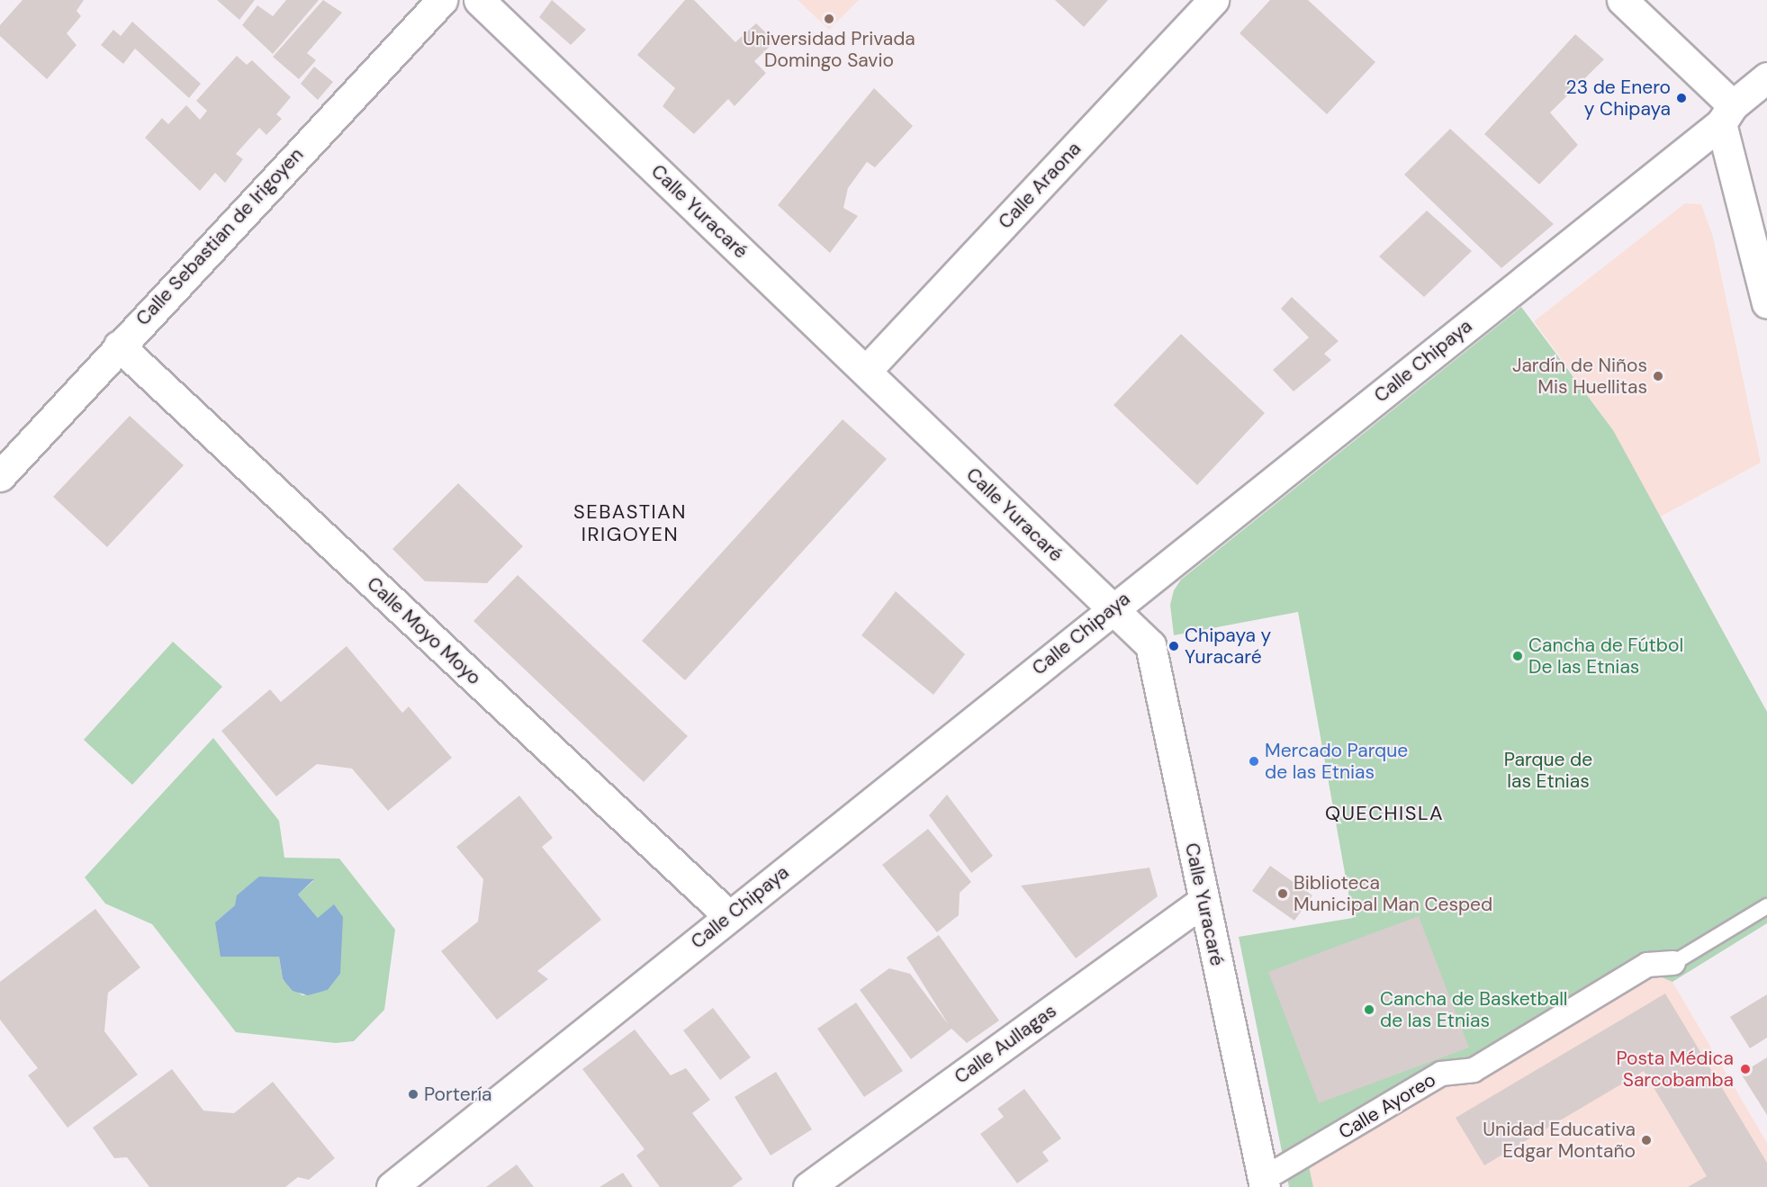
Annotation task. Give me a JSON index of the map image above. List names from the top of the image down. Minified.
{"streets":{"street":["Calle Araona","Calle Yuracaré","Calle Sebastian de Irigoyen","Calle Chipaya","Calle Moyo Moyo","Calle Aullagas","Calle Ayoreo"]},"crossings":[["Calle Araona","Calle Yuracaré"],["Calle Yuracaré","Calle Chipaya"],["Calle Yuracaré","Calle Aullagas"],["Calle Yuracaré","Calle Ayoreo"],["Calle Sebastian de Irigoyen","Calle Moyo Moyo"],["Calle Chipaya","Calle Moyo Moyo"]],"districts":["SEBASTIAN IRIGOYEN","QUECHISLA"],"parks":["Parque de las Etnias"],"places":["Universidad Privada Domingo Savio","23 de Enero y Chipaya","Jardín de Niños Mis Huellitas","Chipaya y Yuracaré","Cancha de Fútbol De las Etnias","Mercado Parque de las Etnias","Biblioteca Municipal Man Cesped","Cancha de Basketball de las Etnias","Posta Médica Sarcobamba","Portería","Unidad Educativa Edgar Montaño"]}
